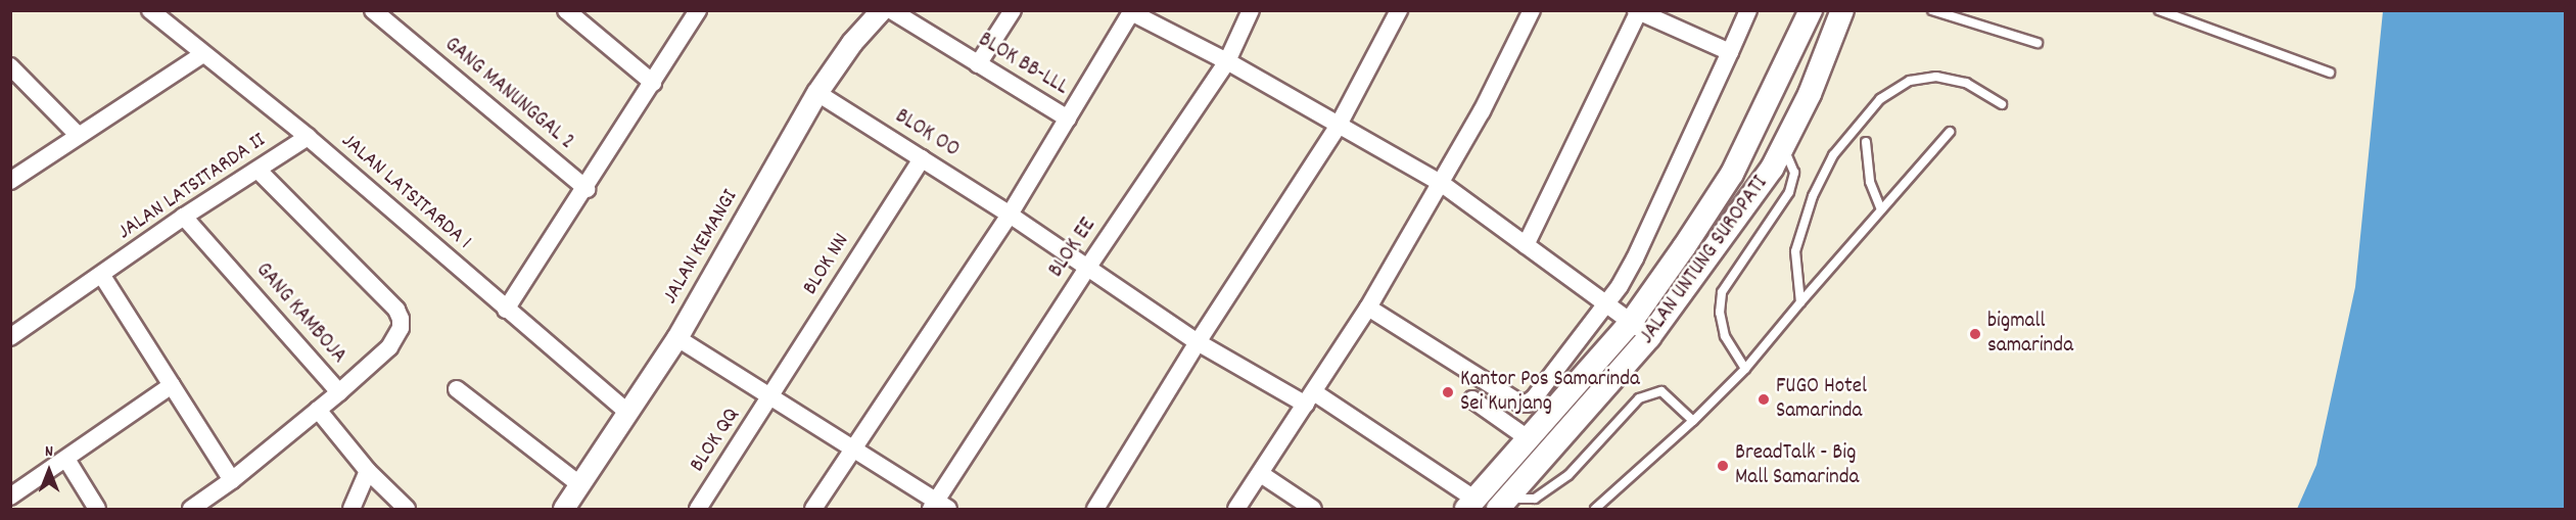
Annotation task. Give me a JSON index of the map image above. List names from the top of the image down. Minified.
{"streets":{"main road":["JALAN UNTUNG SUROPATI"],"street":["BLOK BB-LLL","GANG MANUNGGAL 2","BLOK OO","JALAN LATSITARDA II","JALAN LATSITARDA 1","JALAN KEMANGI","BLOK EE","BLOK NN","GANG KAMBOJA","BLOK QQ"]},"crossings":[["BLOK OO","JALAN KEMANGI"],["BLOK OO","BLOK EE"],["BLOK OO","JALAN UNTUNG SUROPATI"],["BLOK OO","BLOK NN"],["JALAN LATSITARDA II","JALAN LATSITARDA 1"],["JALAN LATSITARDA II","GANG KAMBOJA"],["JALAN LATSITARDA 1","JALAN KEMANGI"],["BLOK NN","BLOK QQ"]],"places":["bigmall samarinda","Kantor Pos Samarinda Sei Kunjang","FUGO Hotel Samarinda","BreadTalk - Big Mall Samarinda"],"north":"top"}
